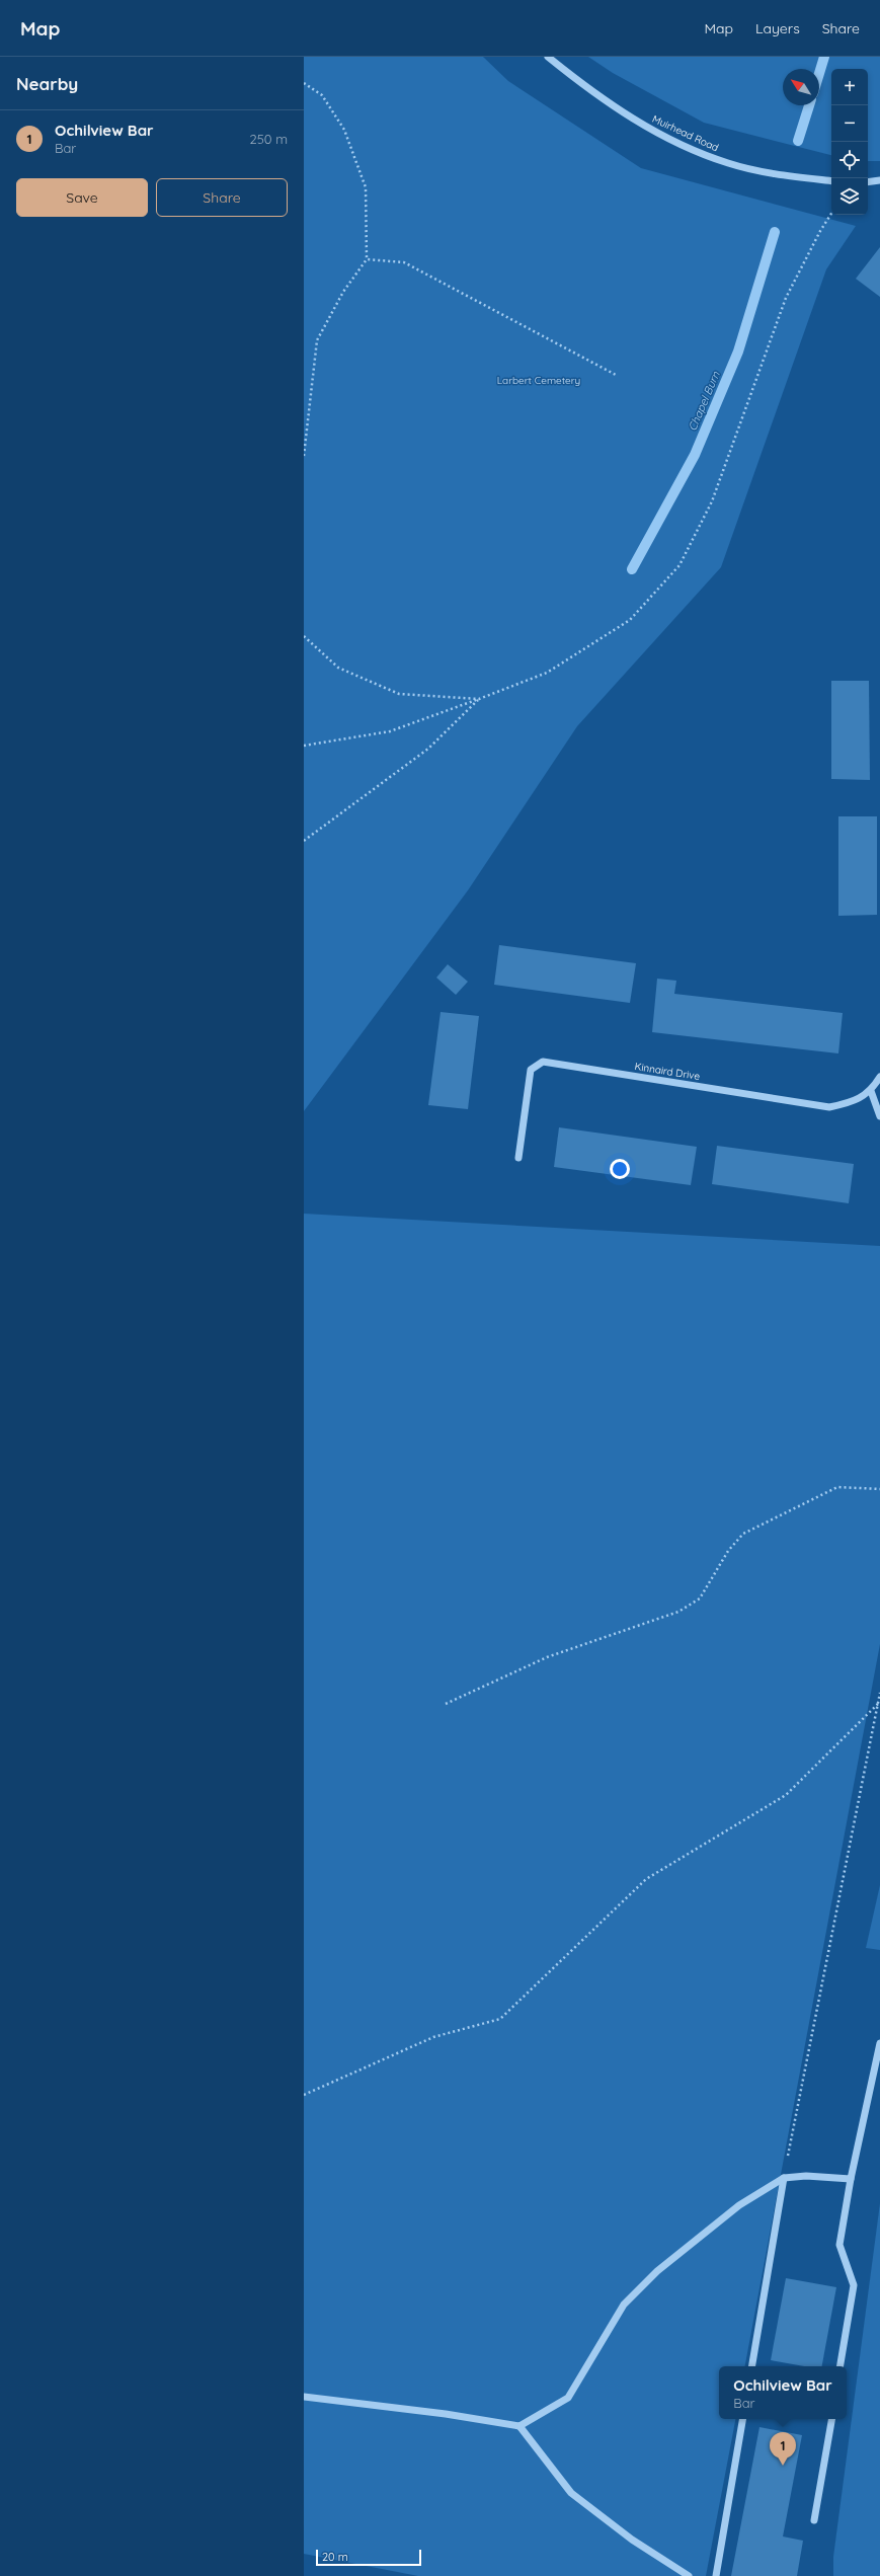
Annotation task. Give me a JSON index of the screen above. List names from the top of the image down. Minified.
{"streets":{"street":["Muirhead Road","Kinnaird Drive"]},"water":["Chapel Burn"],"parks":["Larbert Cemetery"],"scale_bar":"20 m","north":"top left","page":{"header":"Map","nav":["Map","Layers","Share"],"heading":"Nearby","map_buttons":["+","−"],"list":[{"mark":"1","name":"Ochilview Bar","note":"Bar","value":"250 m"}],"buttons":["Save","Share"],"popup":["Ochilview Bar","Bar"],"pins":"1","scale":"20 m"}}
